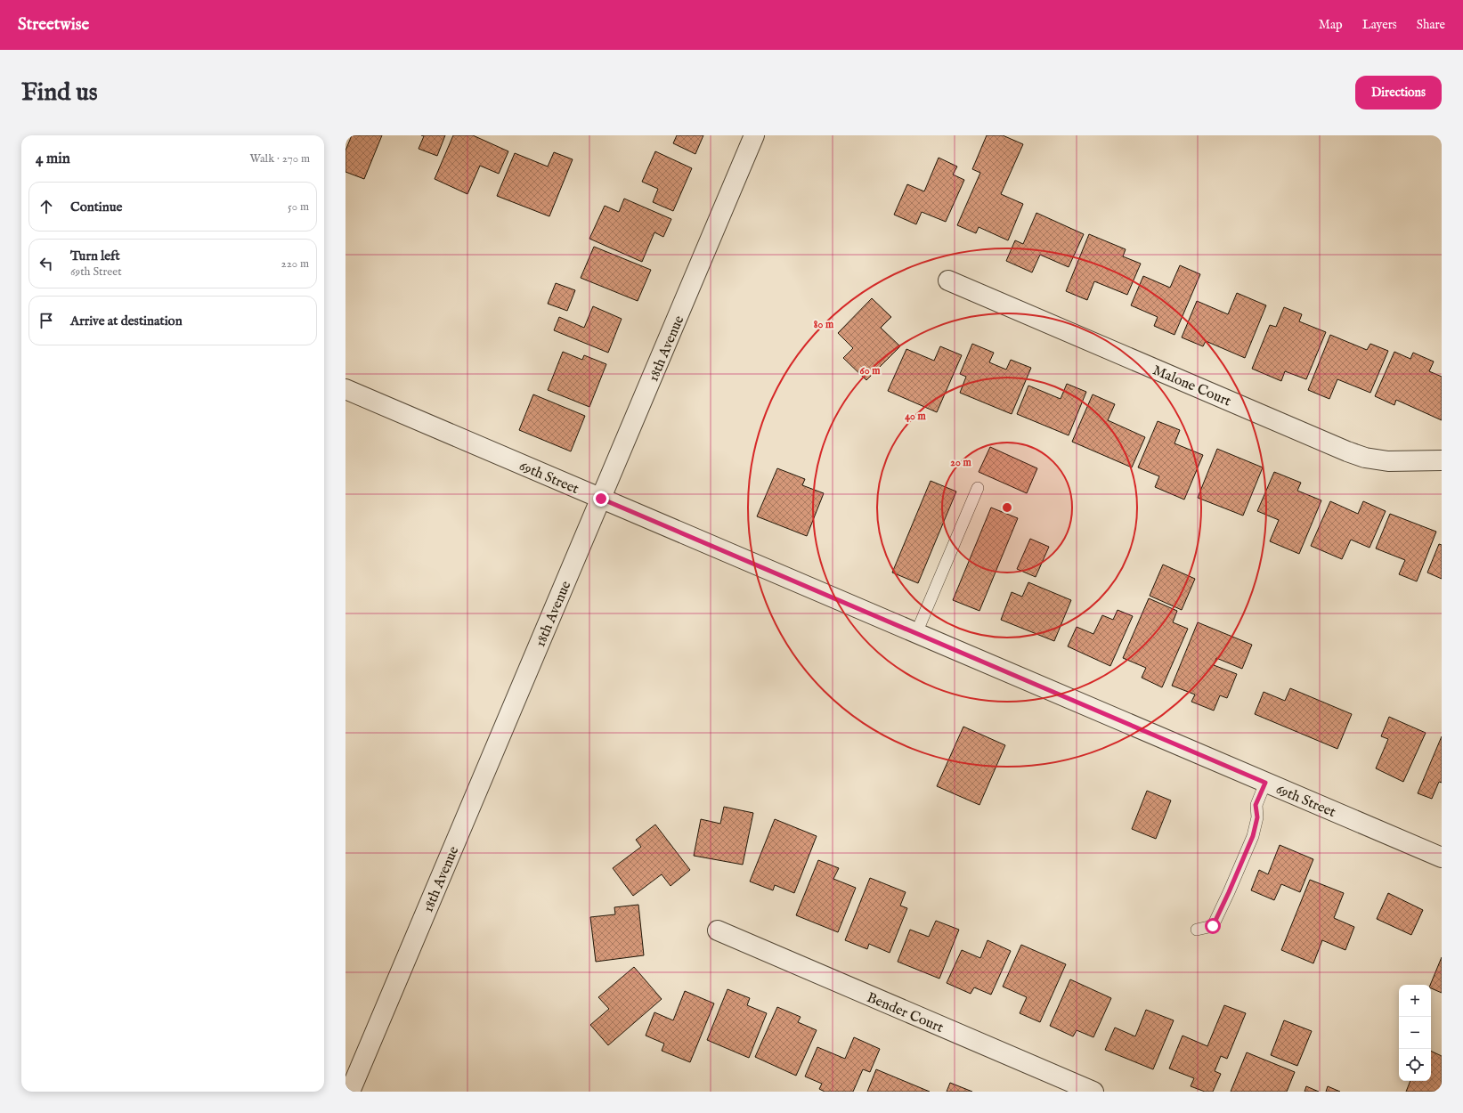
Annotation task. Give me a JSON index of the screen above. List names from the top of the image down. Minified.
{"streets":{"street":["18th Avenue","Malone Court","69th Street","Bender Court"]},"crossings":[["18th Avenue","69th Street"]],"page":{"header":"Streetwise","nav":["Map","Layers","Share"],"buttons":"Directions","title":"Find us","heading":["4 min","Walk · 270 m"],"list":[["Continue","50 m"],["Turn left","69th Street","220 m"],"Arrive at destination"],"map_buttons":["+","−"]},"rings":["80 m","60 m","40 m","20 m"]}
